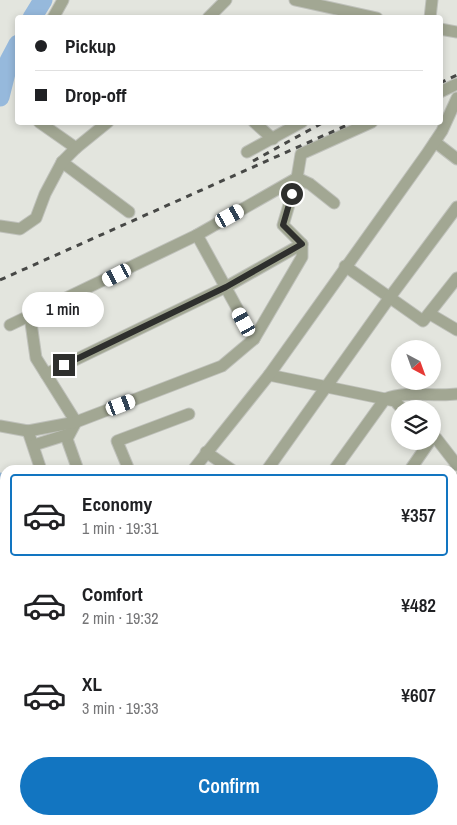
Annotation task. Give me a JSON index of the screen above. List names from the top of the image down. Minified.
{"north":"bottom right","page":{"banner":["Pickup","Drop-off"],"bubble":"1 min","list":[{"name":"Economy","note":"1 min · 19:31","value":"¥357"},{"name":"Comfort","note":"2 min · 19:32","value":"¥482"},{"name":"XL","note":"3 min · 19:33","value":"¥607"}],"buttons":"Confirm"}}
